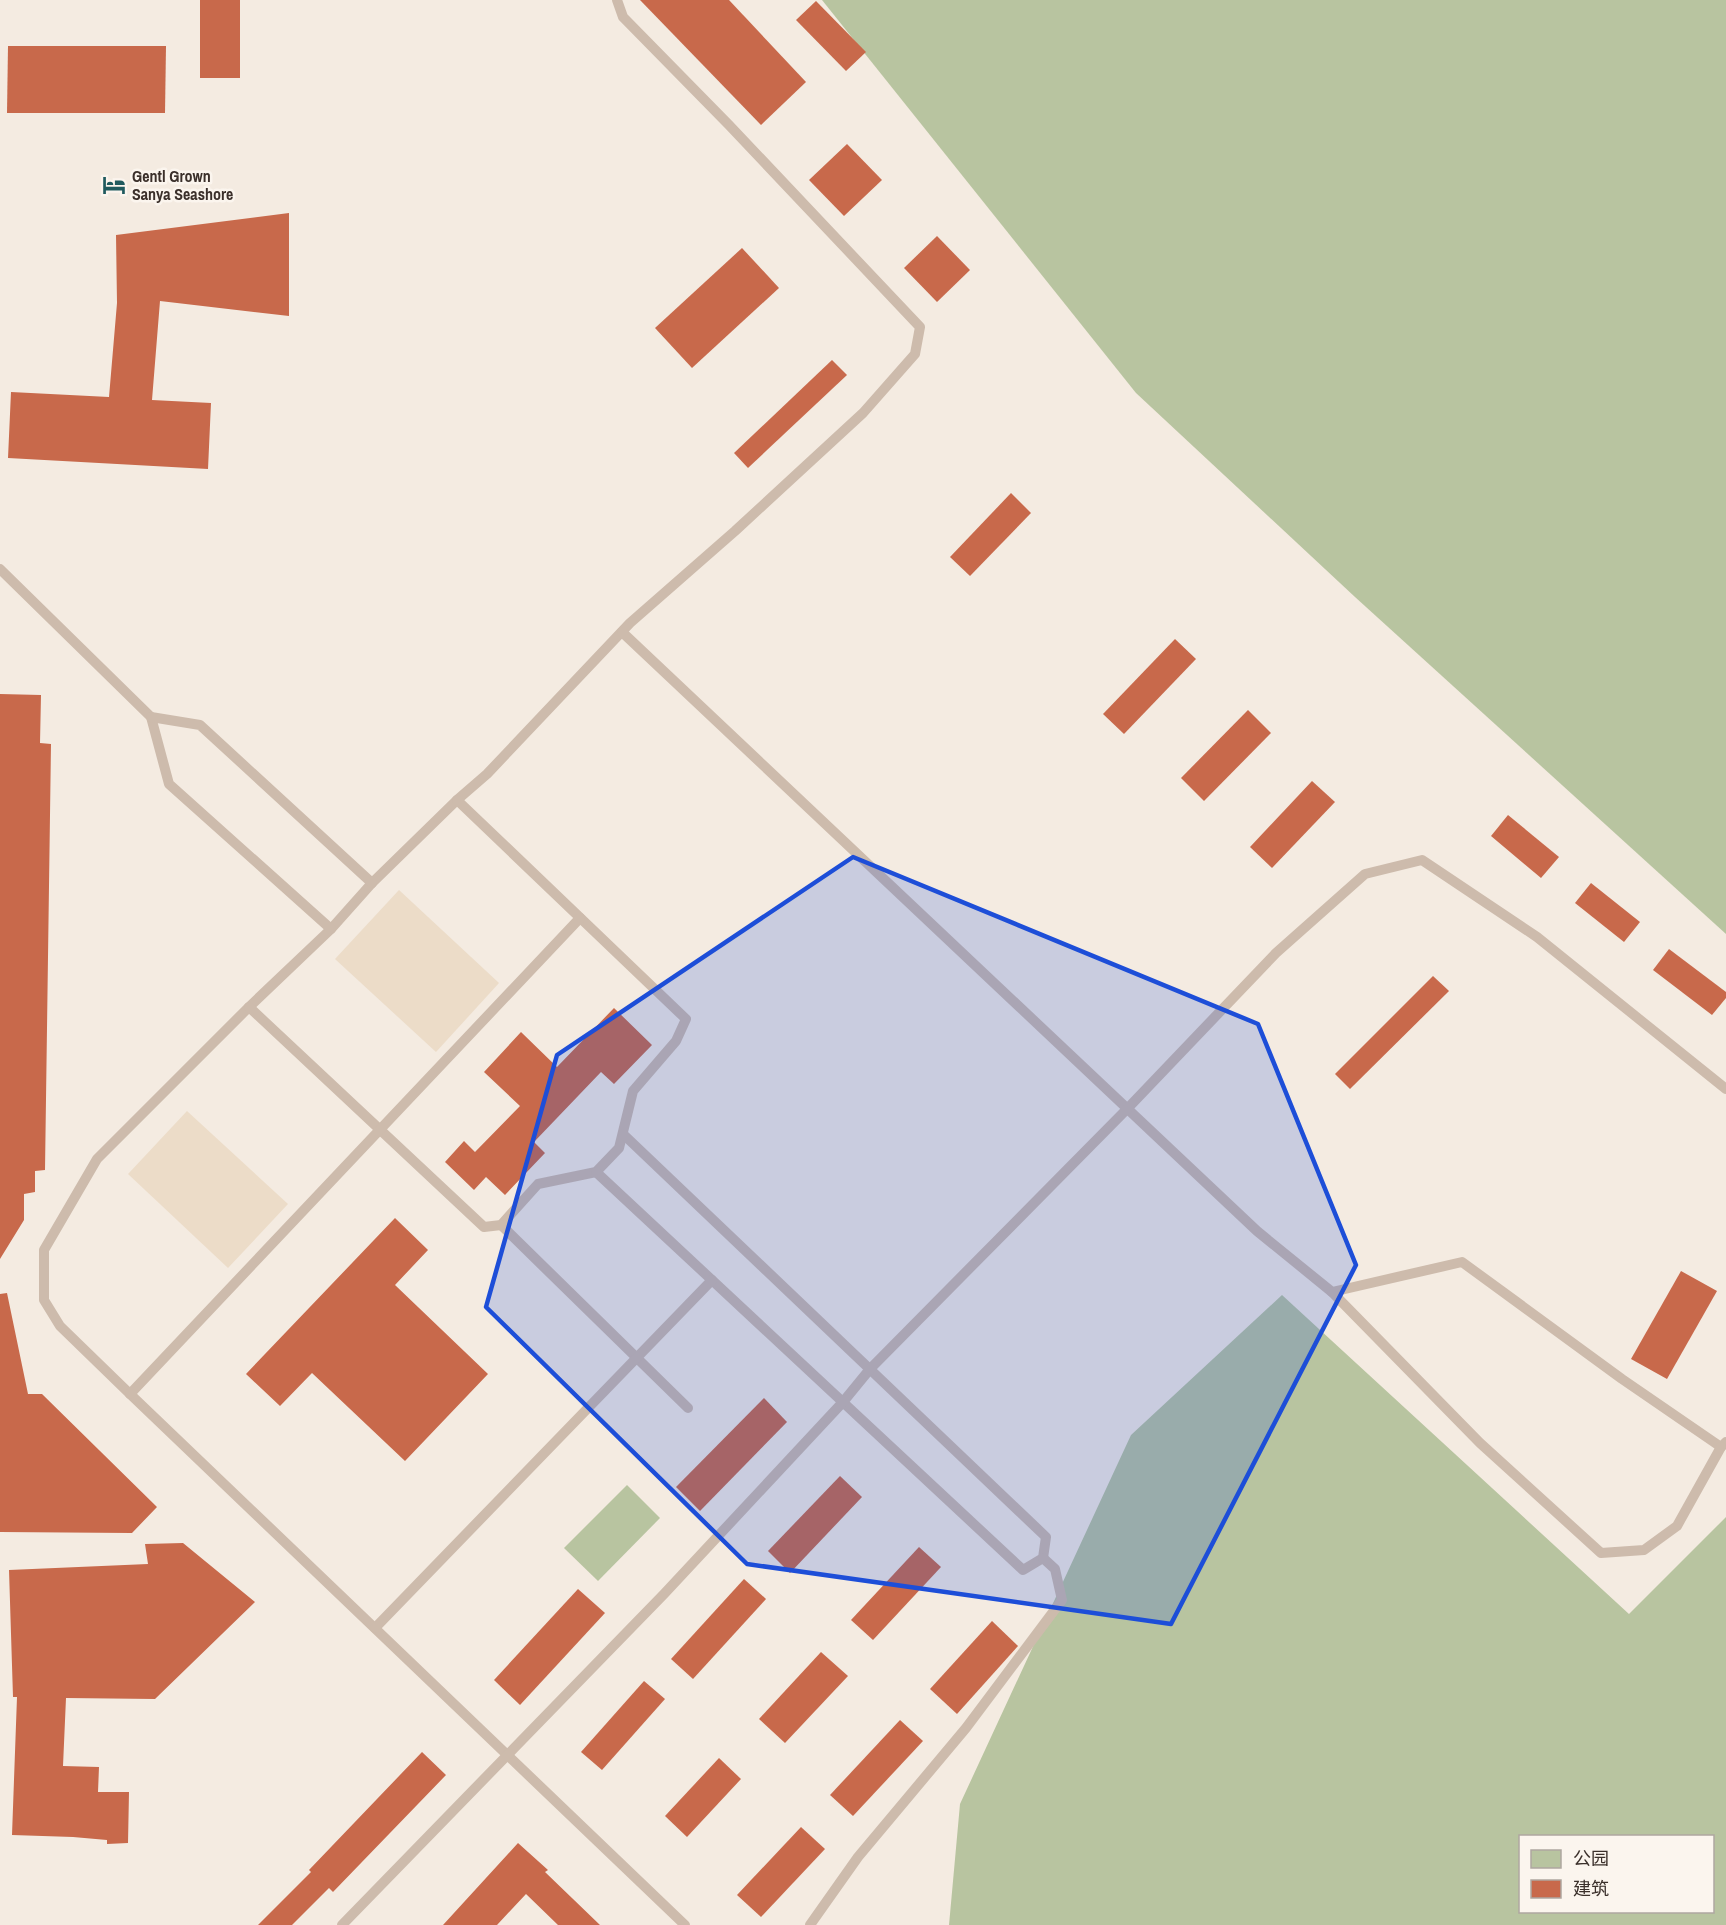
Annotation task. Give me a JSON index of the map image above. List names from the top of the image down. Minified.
{"places":{"hotel":["Gentl Grown Sanya Seashore"]},"legend":["公园","建筑"]}
